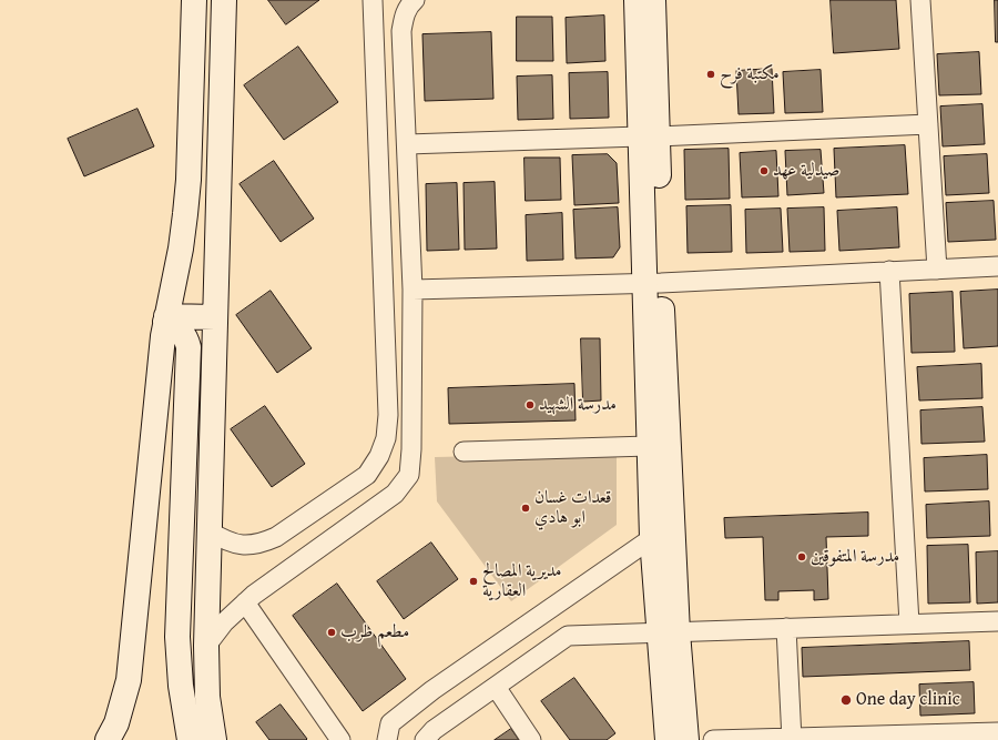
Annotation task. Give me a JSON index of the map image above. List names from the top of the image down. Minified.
{"places":["مكتبة فرح","صيدلية عهد","مدرسة الشهيد","قعدات غسان ابو هادي","مدرسة المتفوقين","مديرية المصالح العقارية","مطعم طرب","One day clinic"]}
